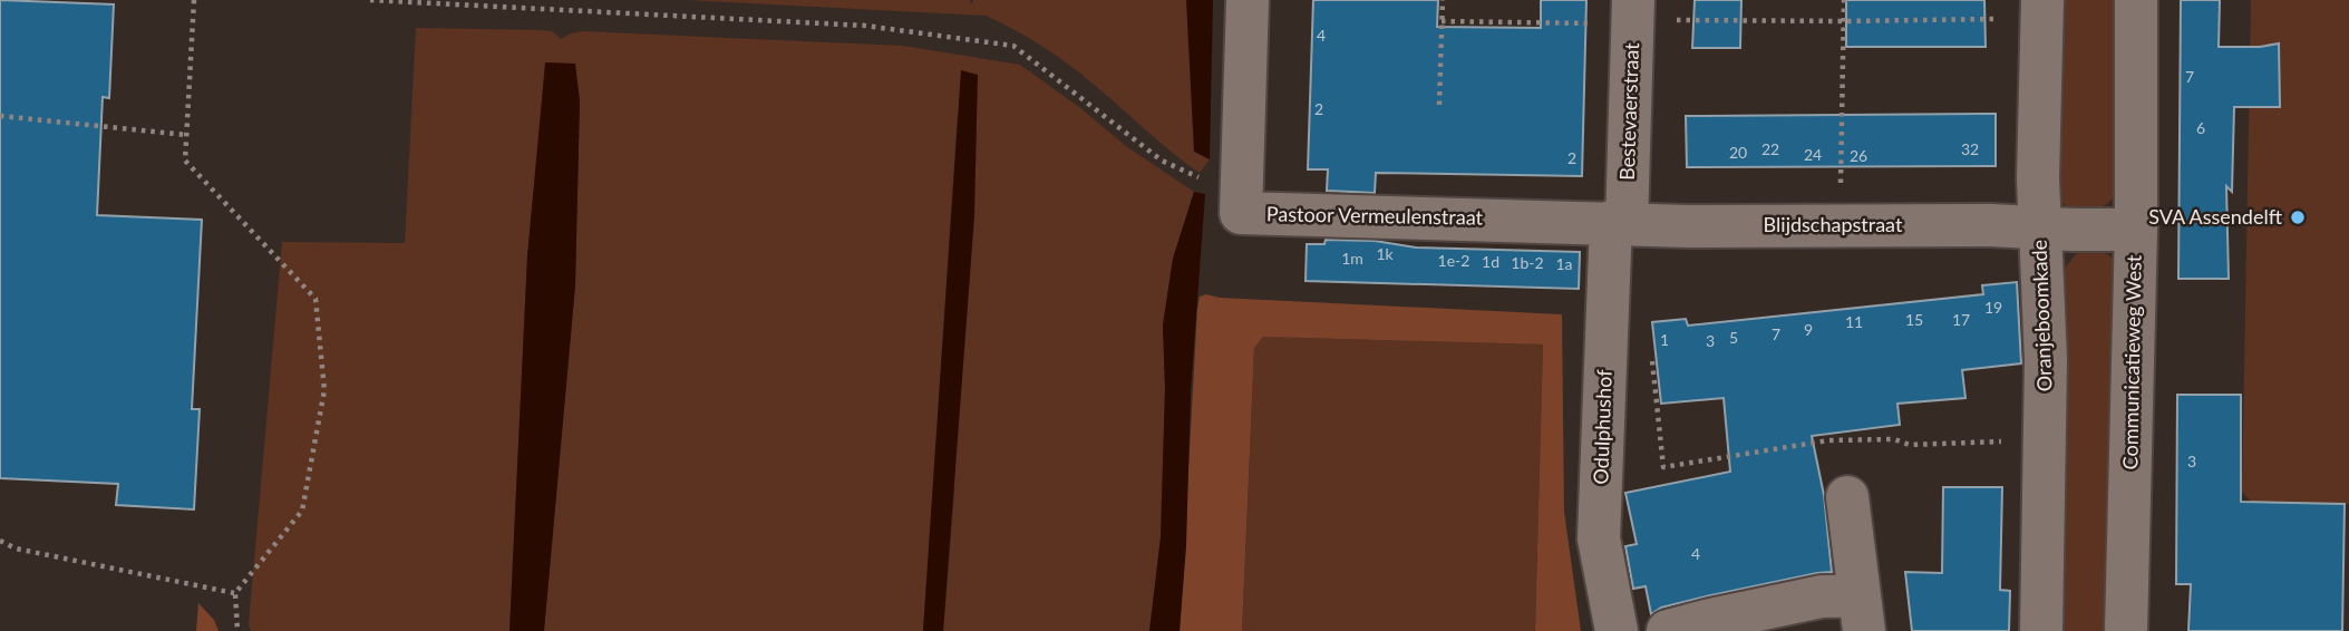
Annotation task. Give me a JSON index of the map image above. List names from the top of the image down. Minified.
{"streets":{"street":["Bestevaerstraat","Pastoor Vermeulenstraat","Blijdschapstraat","Oranjeboomkade","Communicatieweg West","Odulphushof"]},"crossings":[["Bestevaerstraat","Pastoor Vermeulenstraat"],["Bestevaerstraat","Blijdschapstraat"],["Bestevaerstraat","Odulphushof"],["Pastoor Vermeulenstraat","Blijdschapstraat"],["Pastoor Vermeulenstraat","Odulphushof"],["Blijdschapstraat","Oranjeboomkade"],["Blijdschapstraat","Communicatieweg West"],["Blijdschapstraat","Odulphushof"]],"places":["SVA Assendelft"],"house_numbers":["4","7","2","6","22","32","20","24","26","2","1k","1m","1e-2","1d","1b-2","1a","19","15","17","11","9","7","5","1","3","3","4"]}
